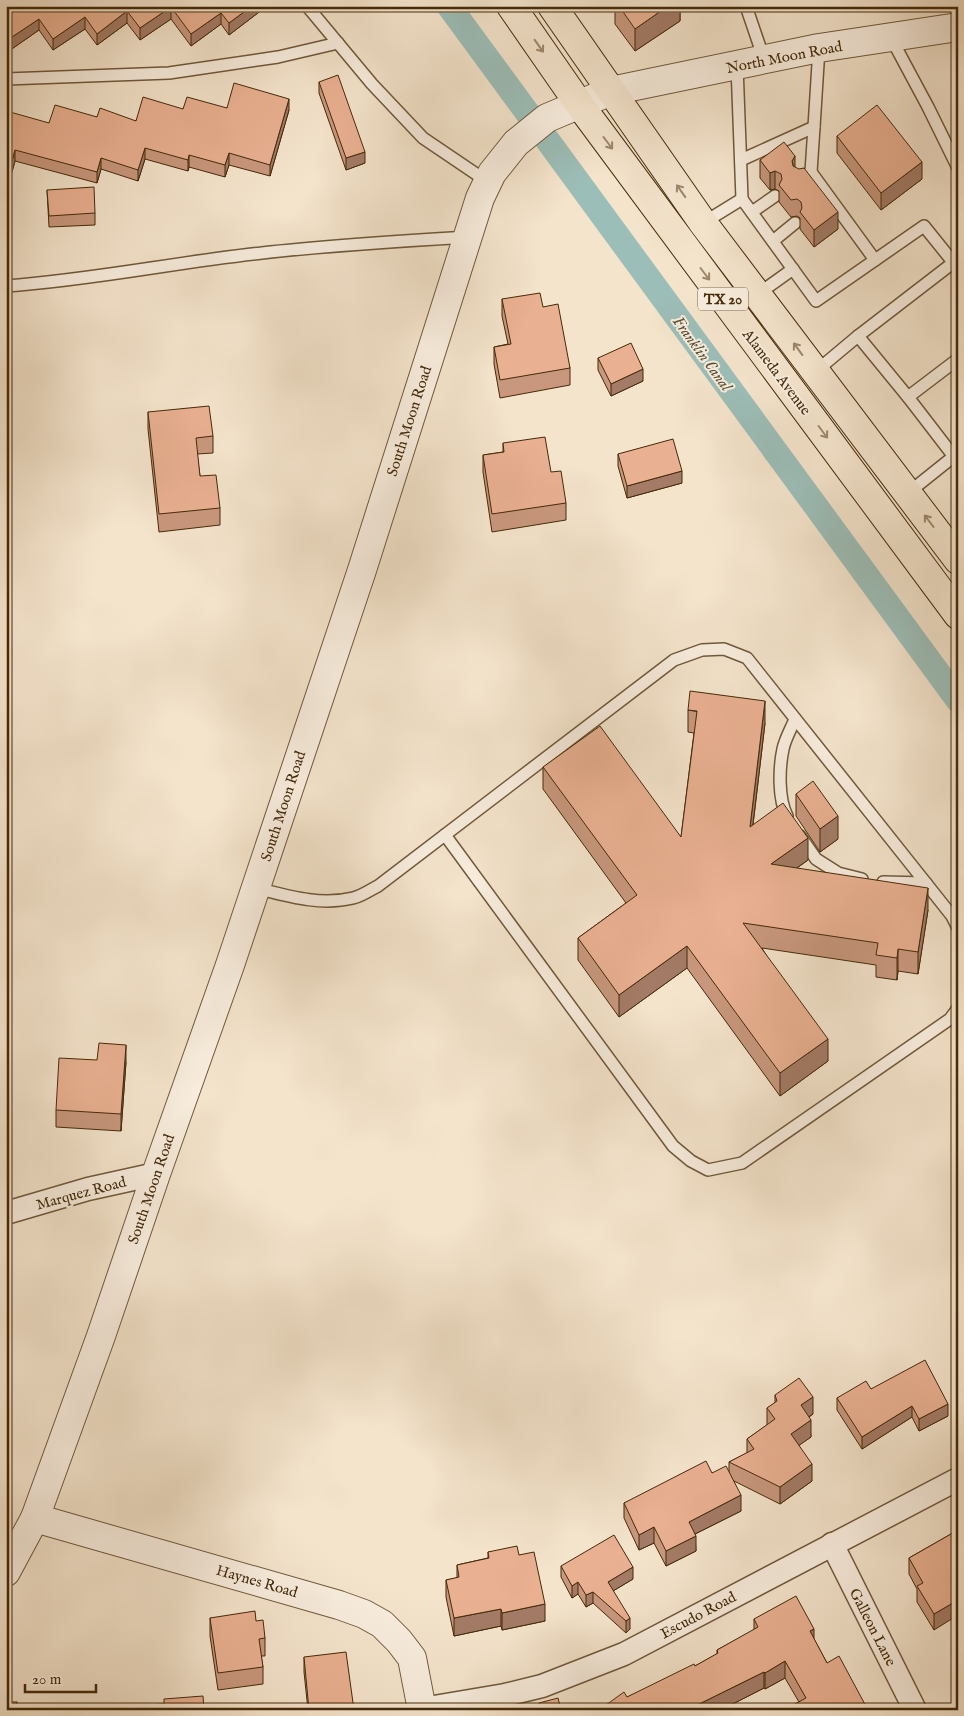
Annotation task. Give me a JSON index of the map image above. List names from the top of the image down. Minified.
{"streets":{"main road":["TX 20","Alameda Avenue"],"street":["North Moon Road","South Moon Road","Marquez Road","Haynes Road","Escudo Road","Galleon Lane"]},"crossings":[["North Moon Road","Alameda Avenue"],["North Moon Road","South Moon Road"],["Alameda Avenue","South Moon Road"],["South Moon Road","Marquez Road"],["South Moon Road","Haynes Road"],["Haynes Road","Escudo Road"],["Escudo Road","Galleon Lane"]],"water":["Franklin Canal"],"scale_bar":"20 m"}
